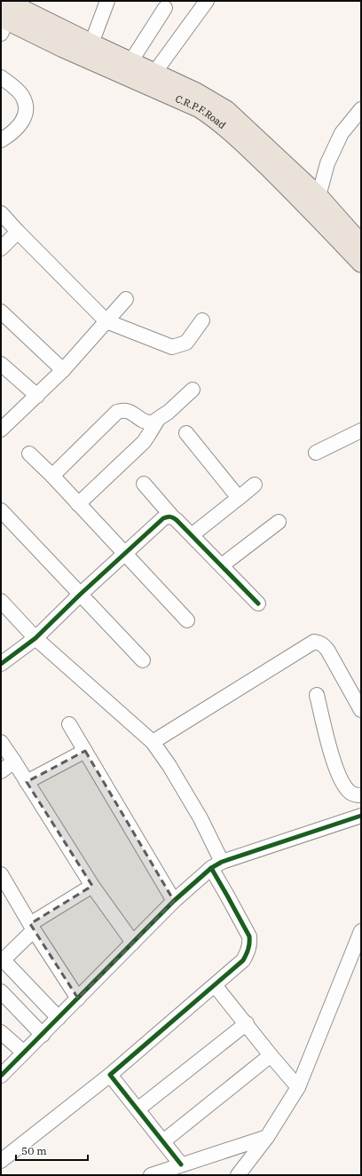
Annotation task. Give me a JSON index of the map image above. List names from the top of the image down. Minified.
{"streets":{"main road":["C.R.P.F.Road"]},"scale_bar":"50 m"}
